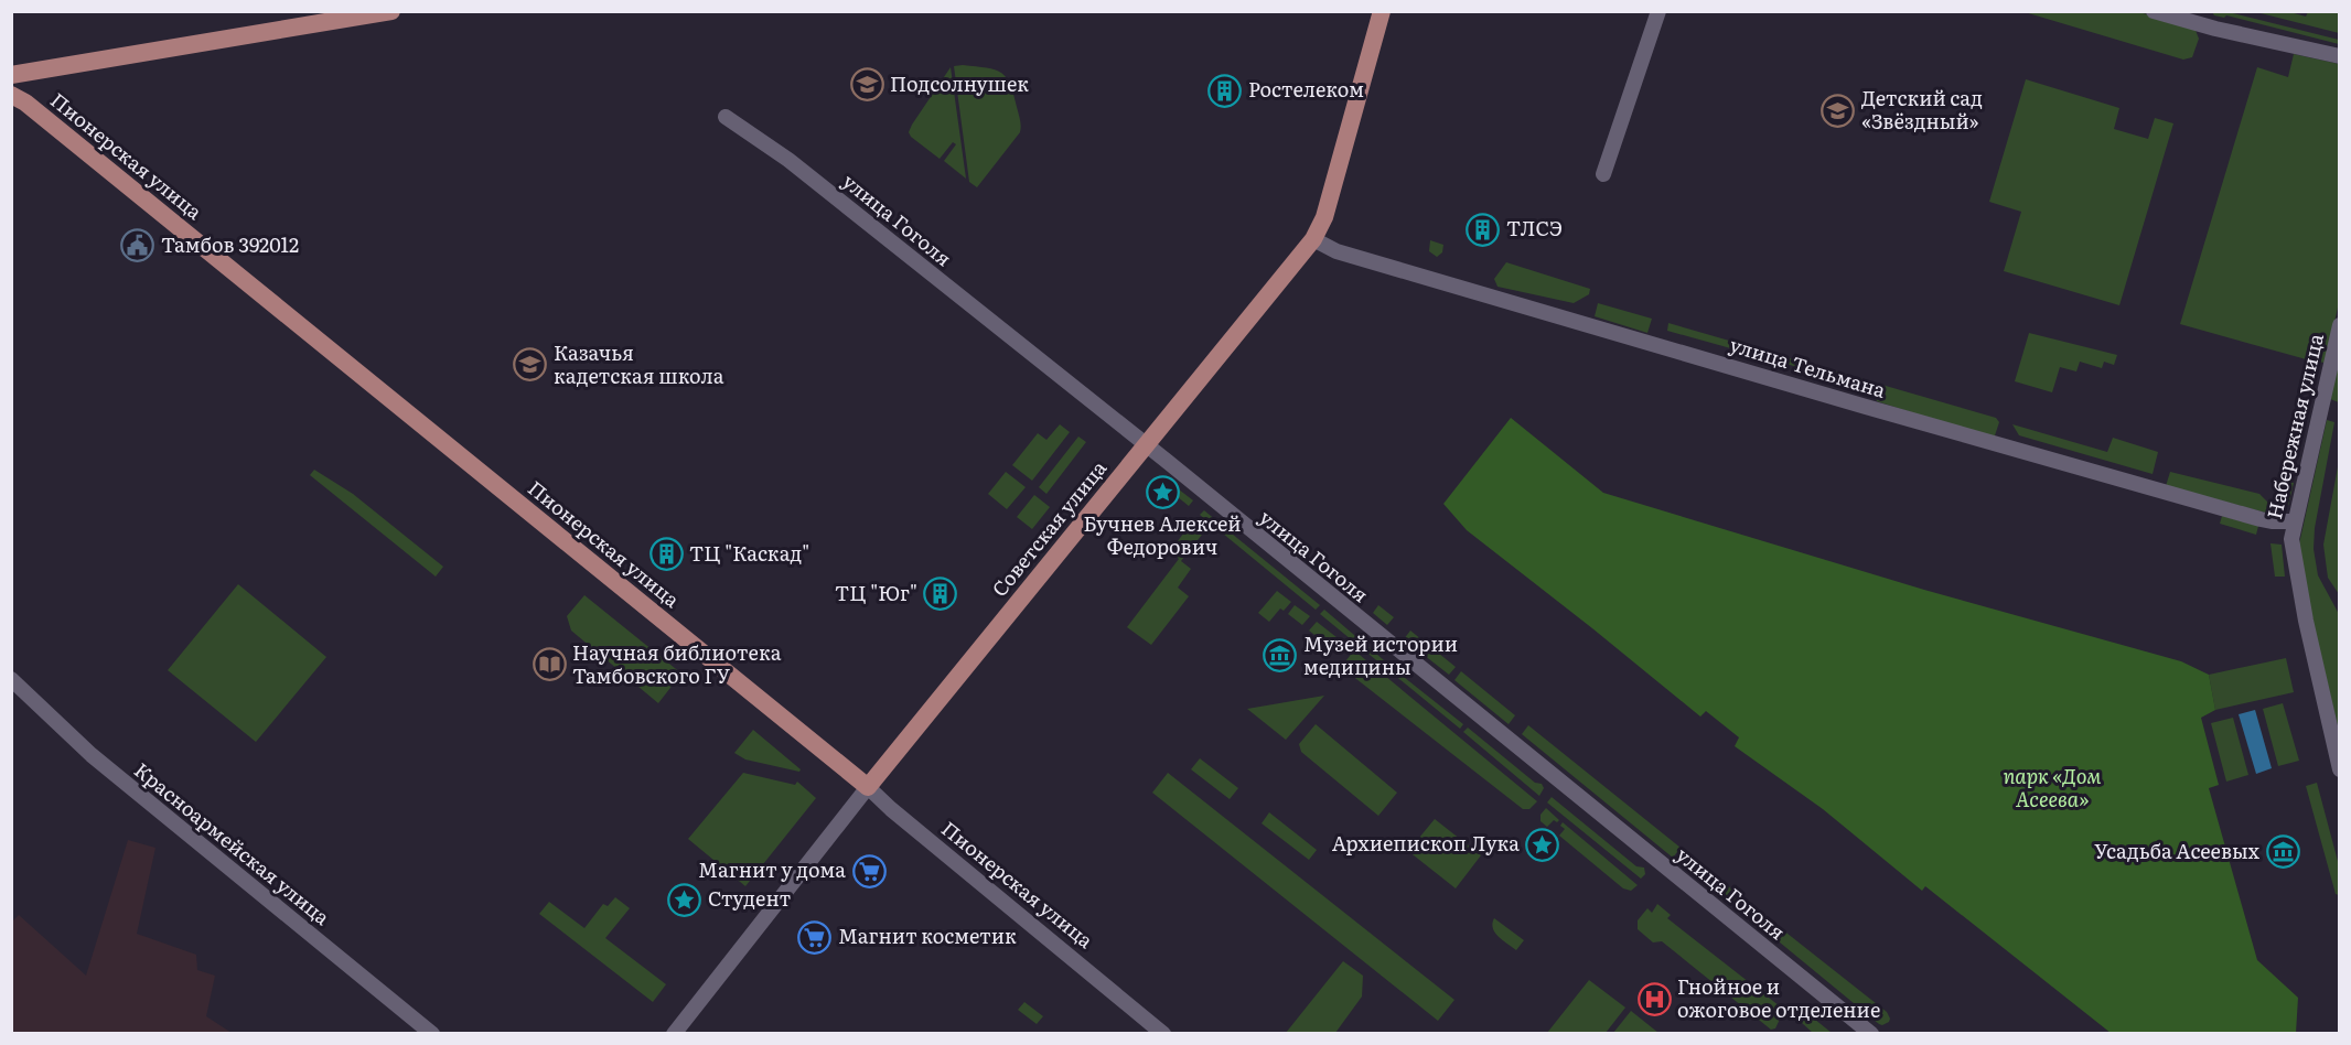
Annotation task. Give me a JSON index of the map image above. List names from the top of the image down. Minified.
{"streets":{"main road":["Пионерская улица","Советская улица"],"street":["улица Гоголя","улица Тельмана","Набережная улица","Красноармейская улица"]},"crossings":[["Пионерская улица","Советская улица"],["улица Гоголя","Советская улица"],["улица Тельмана","Набережная улица"],["улица Тельмана","Советская улица"]],"parks":["парк «Дом Асеева»"],"places":{"school or university":["Подсолнушек","Детский сад «Звёздный»","Казачья кадетская школа"],"building":["Ростелеком","ТЛСЭ","ТЦ \"Каскад\"","ТЦ \"Юг\""],"public building":["Тамбов 392012"],"place":["Бучнев Алексей Федорович","Архиепископ Лука","Студент"],"museum":["Музей истории медицины","Усадьба Асеевых"],"library":["Научная библиотека Тамбовского ГУ"],"supermarket":["Магнит у дома","Магнит косметик"],"hospital":["Гнойное и ожоговое отделение"]}}
